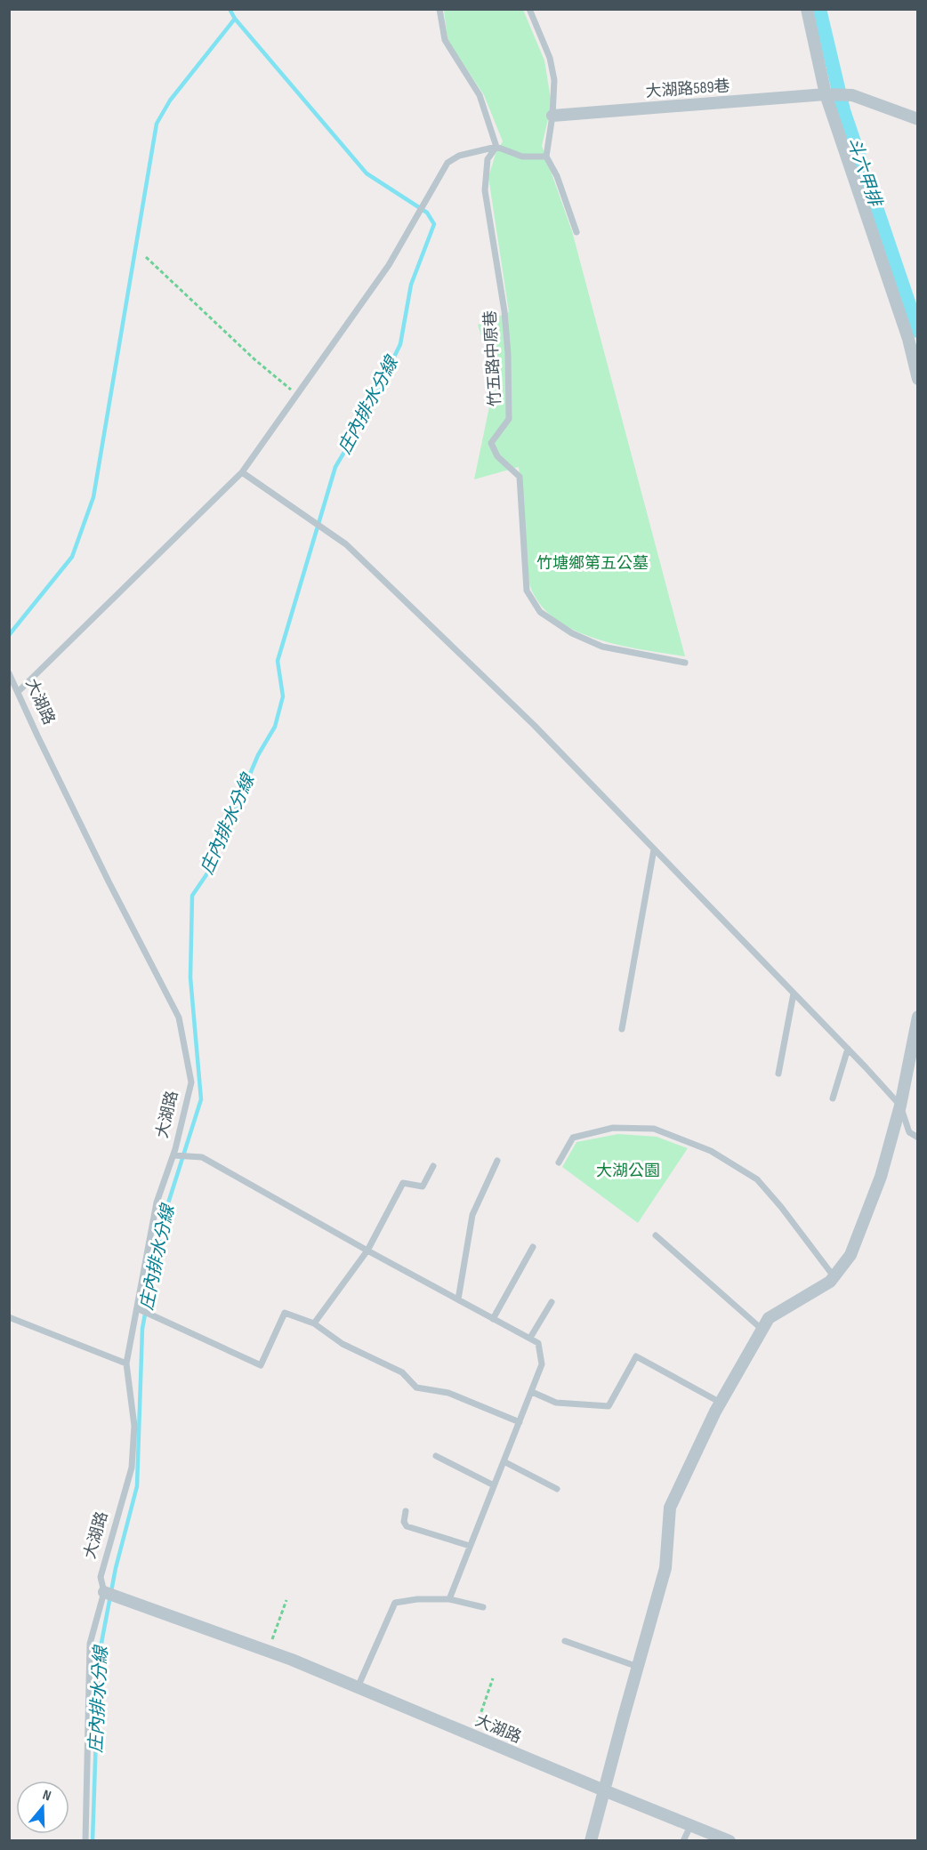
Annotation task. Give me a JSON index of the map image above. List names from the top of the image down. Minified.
{"streets":{"street":["大湖路589巷","大湖路"],"lane":["竹五路中原巷"]},"water":["斗六甲排","庄內排水分線"],"parks":["竹塘鄉第五公墓","大湖公園"],"north":"top"}
